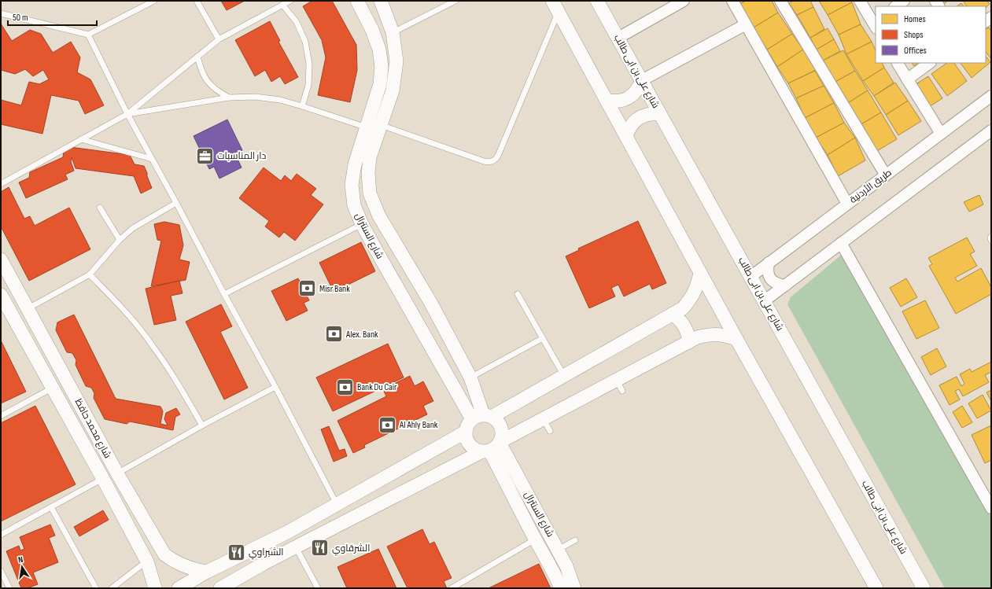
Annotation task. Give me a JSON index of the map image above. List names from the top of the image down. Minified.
{"streets":{"street":["شارع على بن ابى طالب","طريق الأردنية","شارع السنترال","شارع محمد حافظ"]},"crossings":[["شارع على بن ابى طالب","طريق الأردنية"]],"places":{"office":["دار المناسبات"],"bank":["Misr Bank","Alex. Bank","Bank Du Cair","Al Ahly Bank"],"restaurant":["الشرقاوي","الشبراوي"]},"legend":["Homes","Shops","Offices"],"scale_bar":"50 m","north":"top"}
